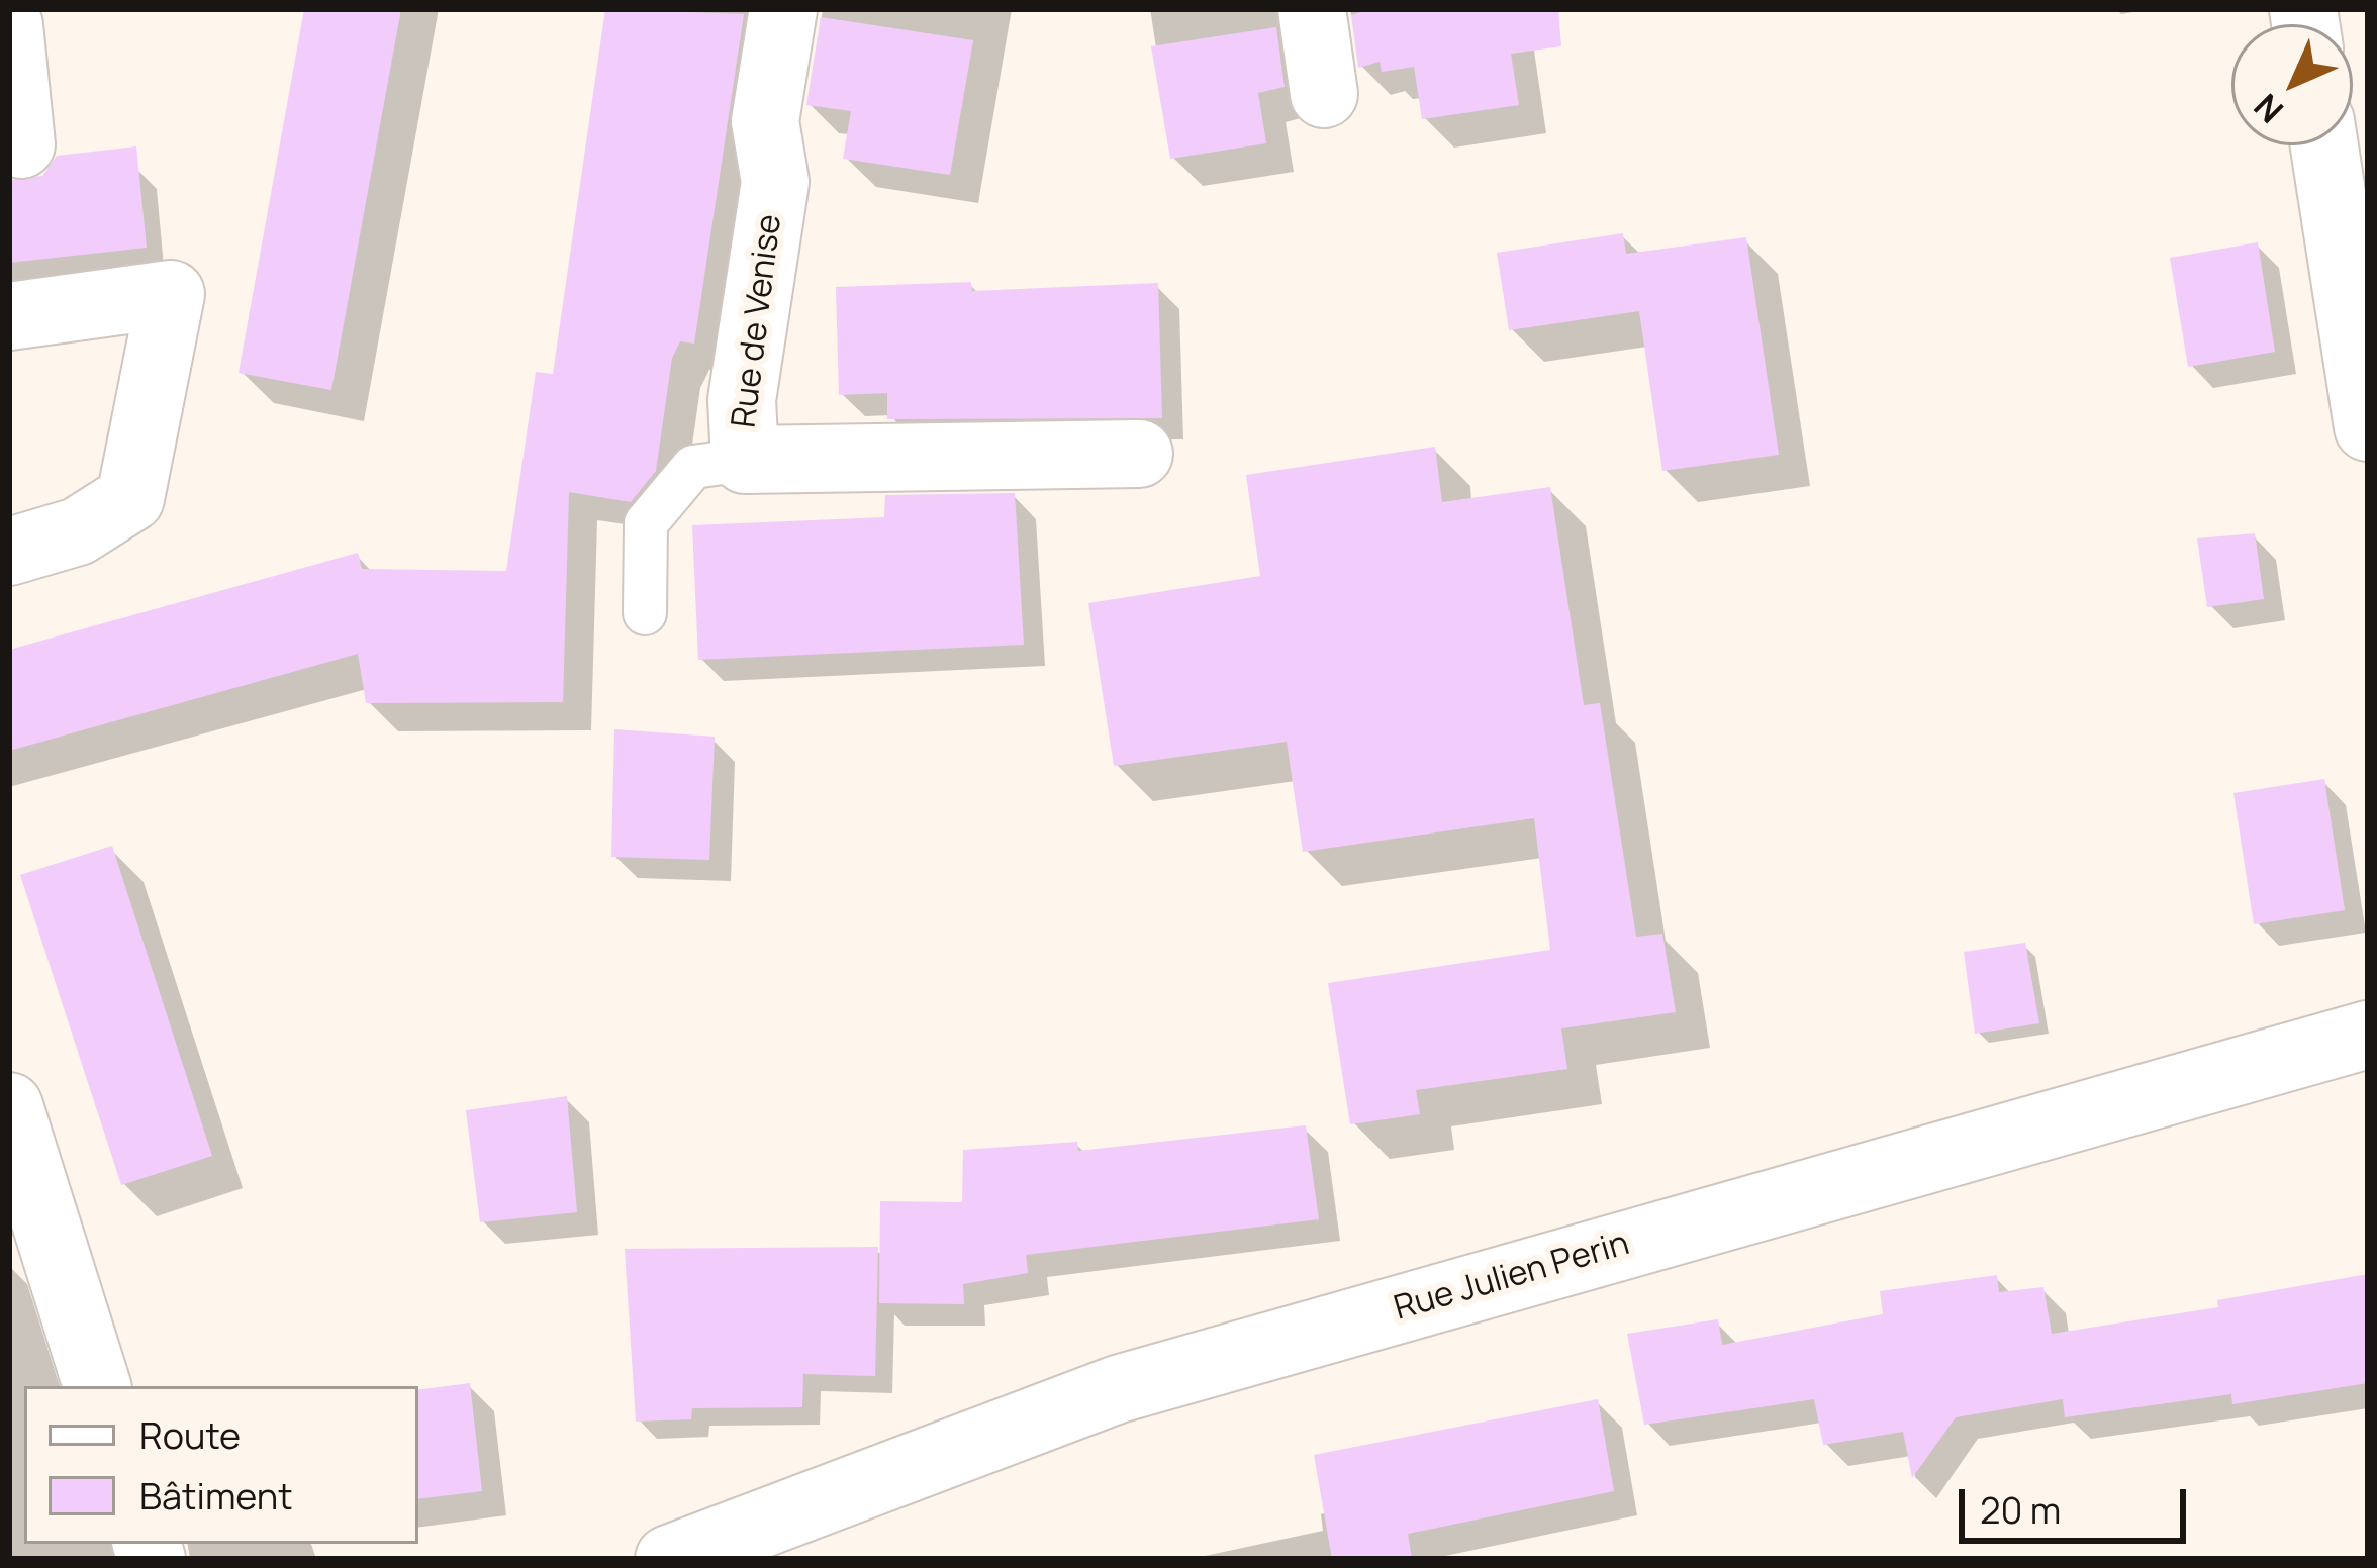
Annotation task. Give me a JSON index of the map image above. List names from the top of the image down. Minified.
{"streets":{"street":["Rue de Venise","Rue Julien Perin"]},"legend":["Route","Bâtiment"],"scale_bar":"20 m","north":"bottom left"}
